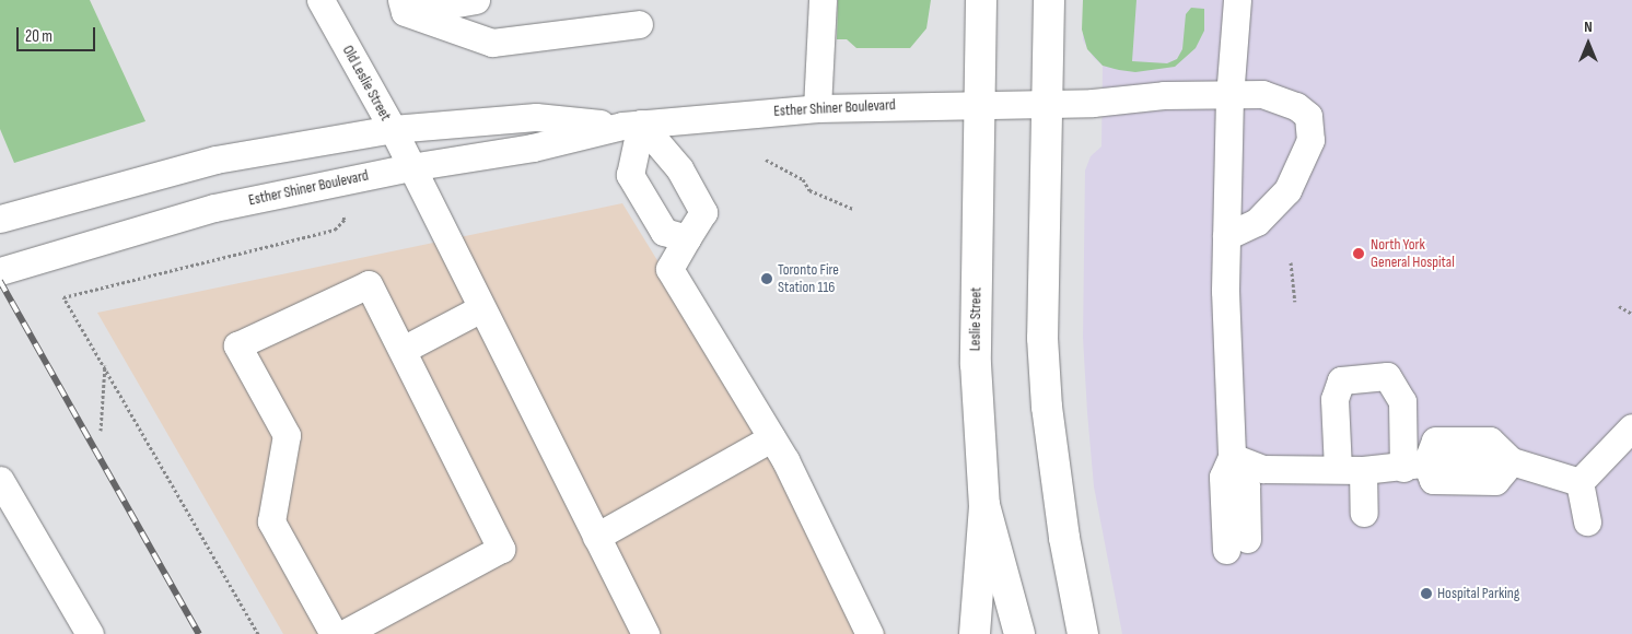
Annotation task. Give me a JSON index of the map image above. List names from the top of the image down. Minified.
{"streets":{"main road":["Leslie Street"],"street":["Old Leslie Street","Esther Shiner Boulevard"]},"crossings":[["Old Leslie Street","Esther Shiner Boulevard"],["Esther Shiner Boulevard","Leslie Street"]],"places":["North York General Hospital","Toronto Fire Station 116","Hospital Parking"],"scale_bar":"20 m","north":"top"}
